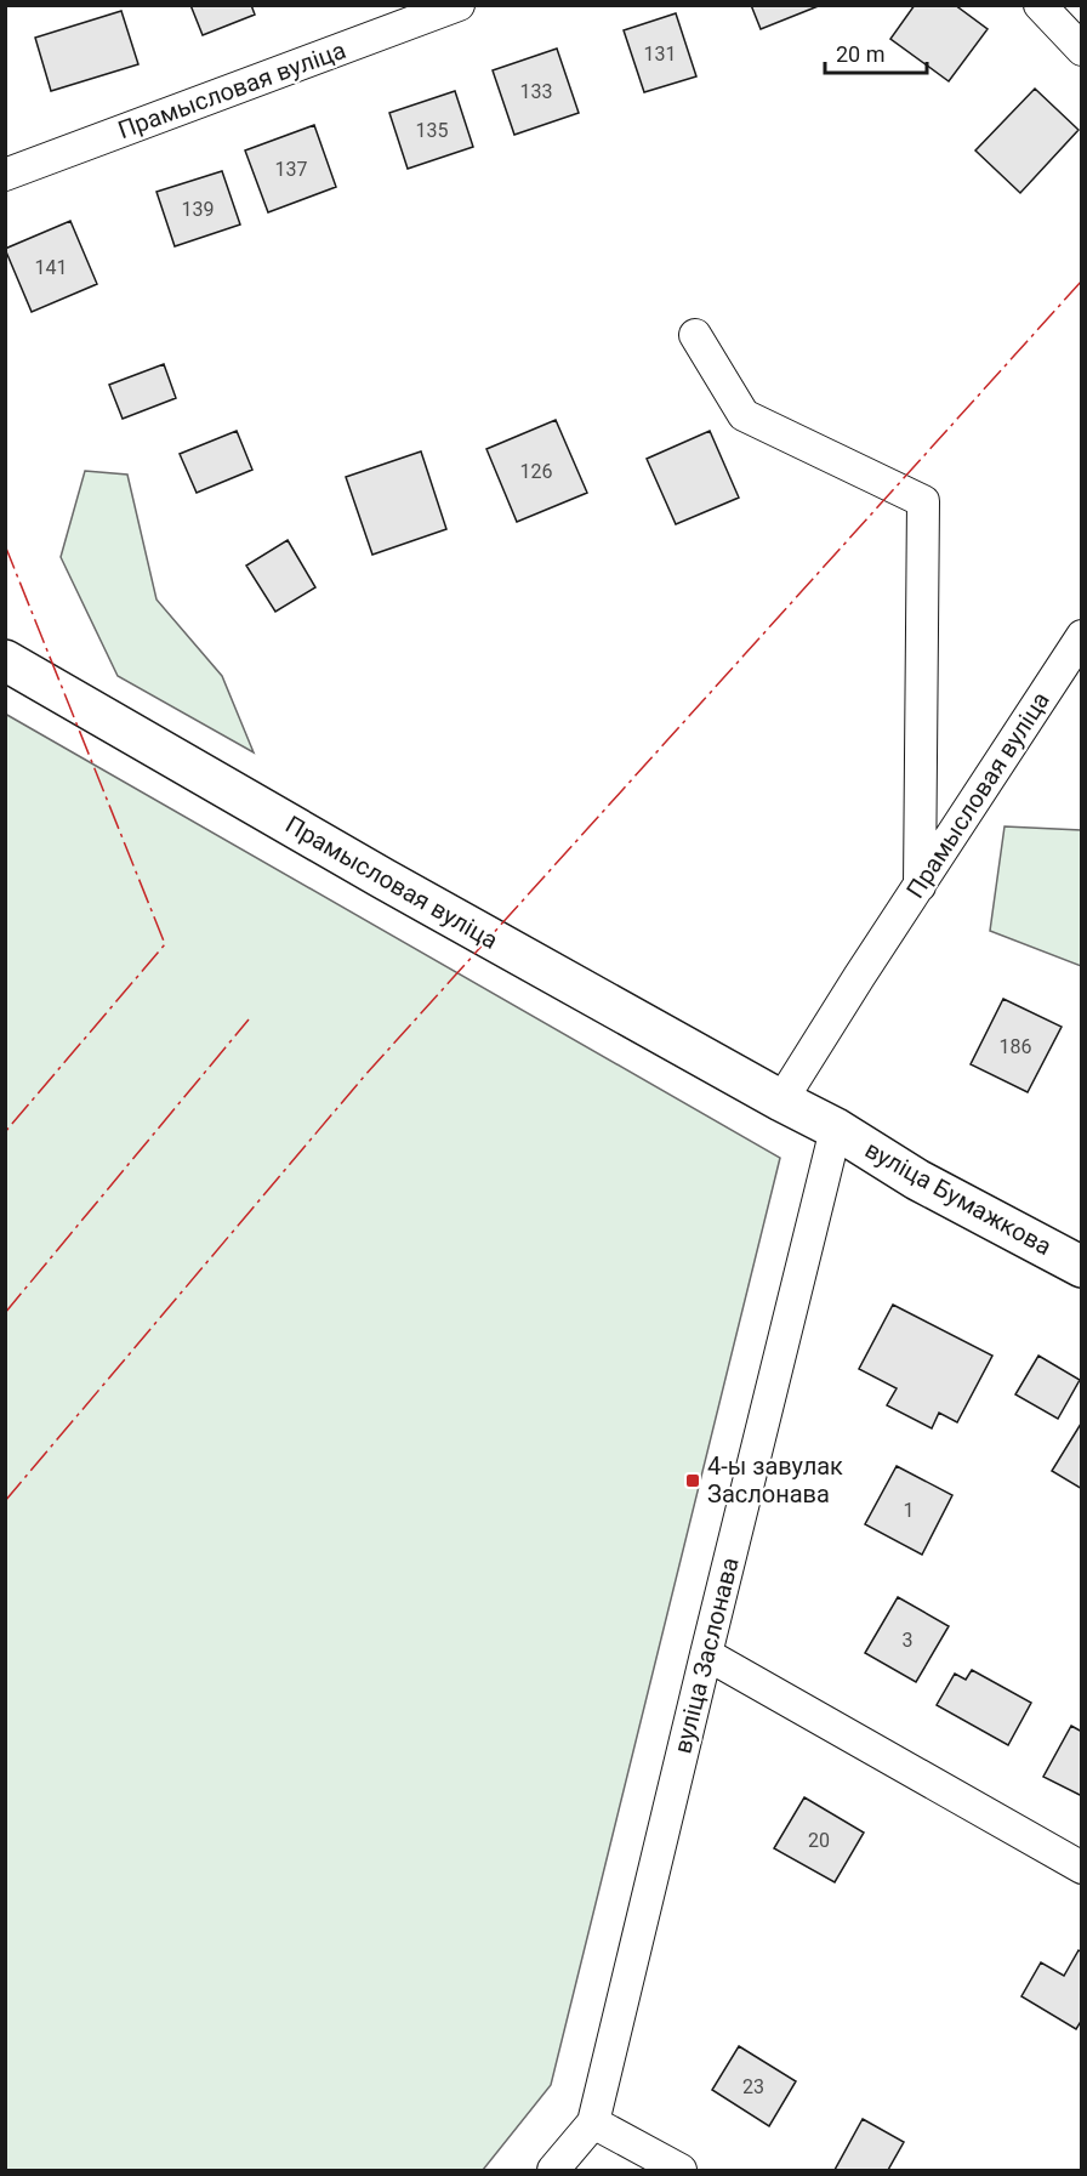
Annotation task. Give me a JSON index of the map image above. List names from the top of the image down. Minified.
{"streets":{"street":["Прамысловая вуліца","вуліца Бумажкова","вуліца Заслонава"]},"crossings":[["Прамысловая вуліца","вуліца Бумажкова"],["Прамысловая вуліца","вуліца Заслонава"],["вуліца Бумажкова","вуліца Заслонава"]],"places":{"transit":["4-ы завулак Заслонава"]},"house_numbers":["131","133","135","137","139","141","126","186","1","3","20","23"],"scale_bar":"20 m"}
